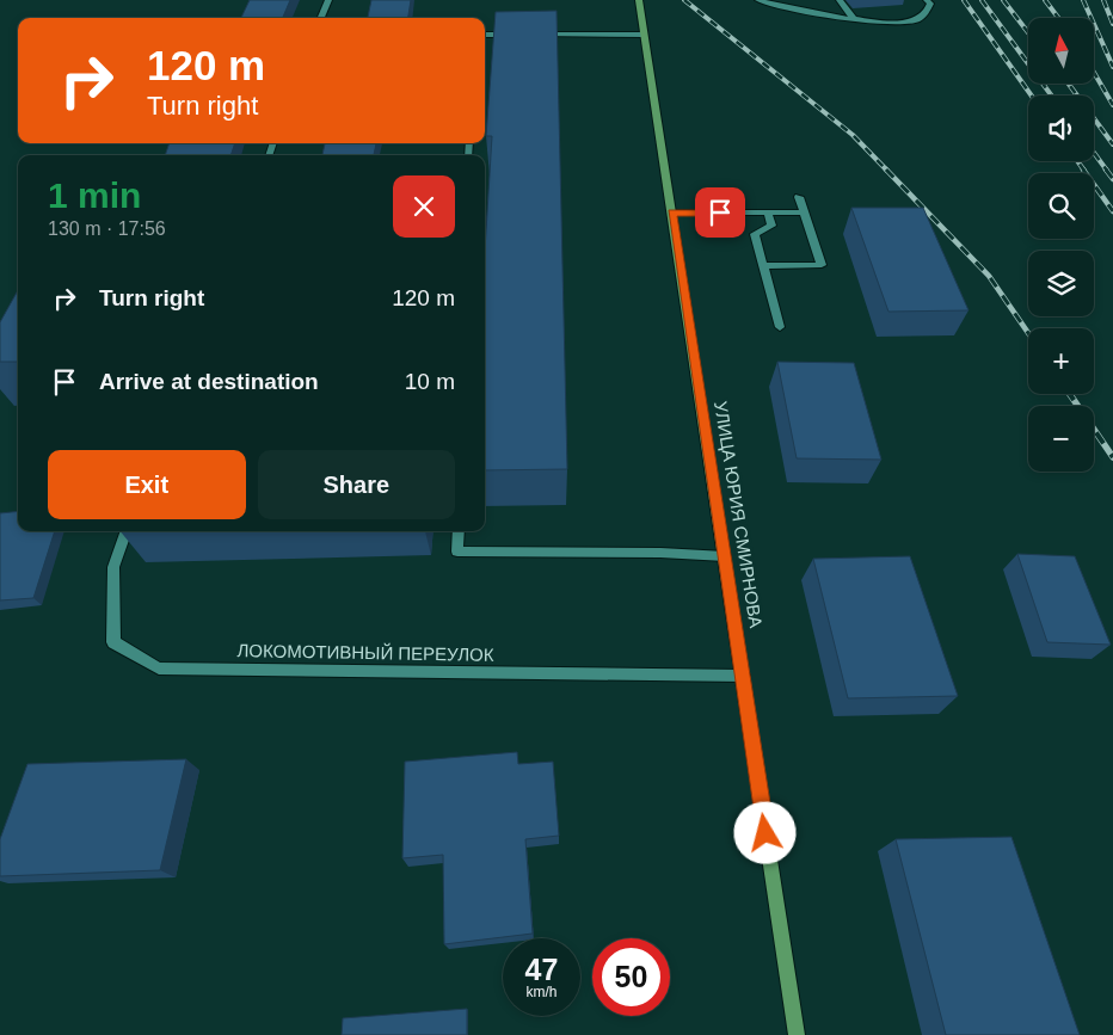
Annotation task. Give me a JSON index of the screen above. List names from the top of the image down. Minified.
{"streets":{"main road":["УЛИЦА ЮРИЯ СМИРНОВА"],"lane":["ЛОКОМОТИВНЫЙ ПЕРЕУЛОК"]},"crossings":[["УЛИЦА ЮРИЯ СМИРНОВА","ЛОКОМОТИВНЫЙ ПЕРЕУЛОК"]],"north":"top","page":{"map_buttons":["+","−"],"turn":["120 m","Turn right"],"heading":["1 min","130 m · 17:56"],"list":[{"name":"Turn right","value":"120 m"},{"name":"Arrive at destination","value":"10 m"}],"buttons":["Exit","Share"],"speed":"47 km/h","limit":"50"}}
